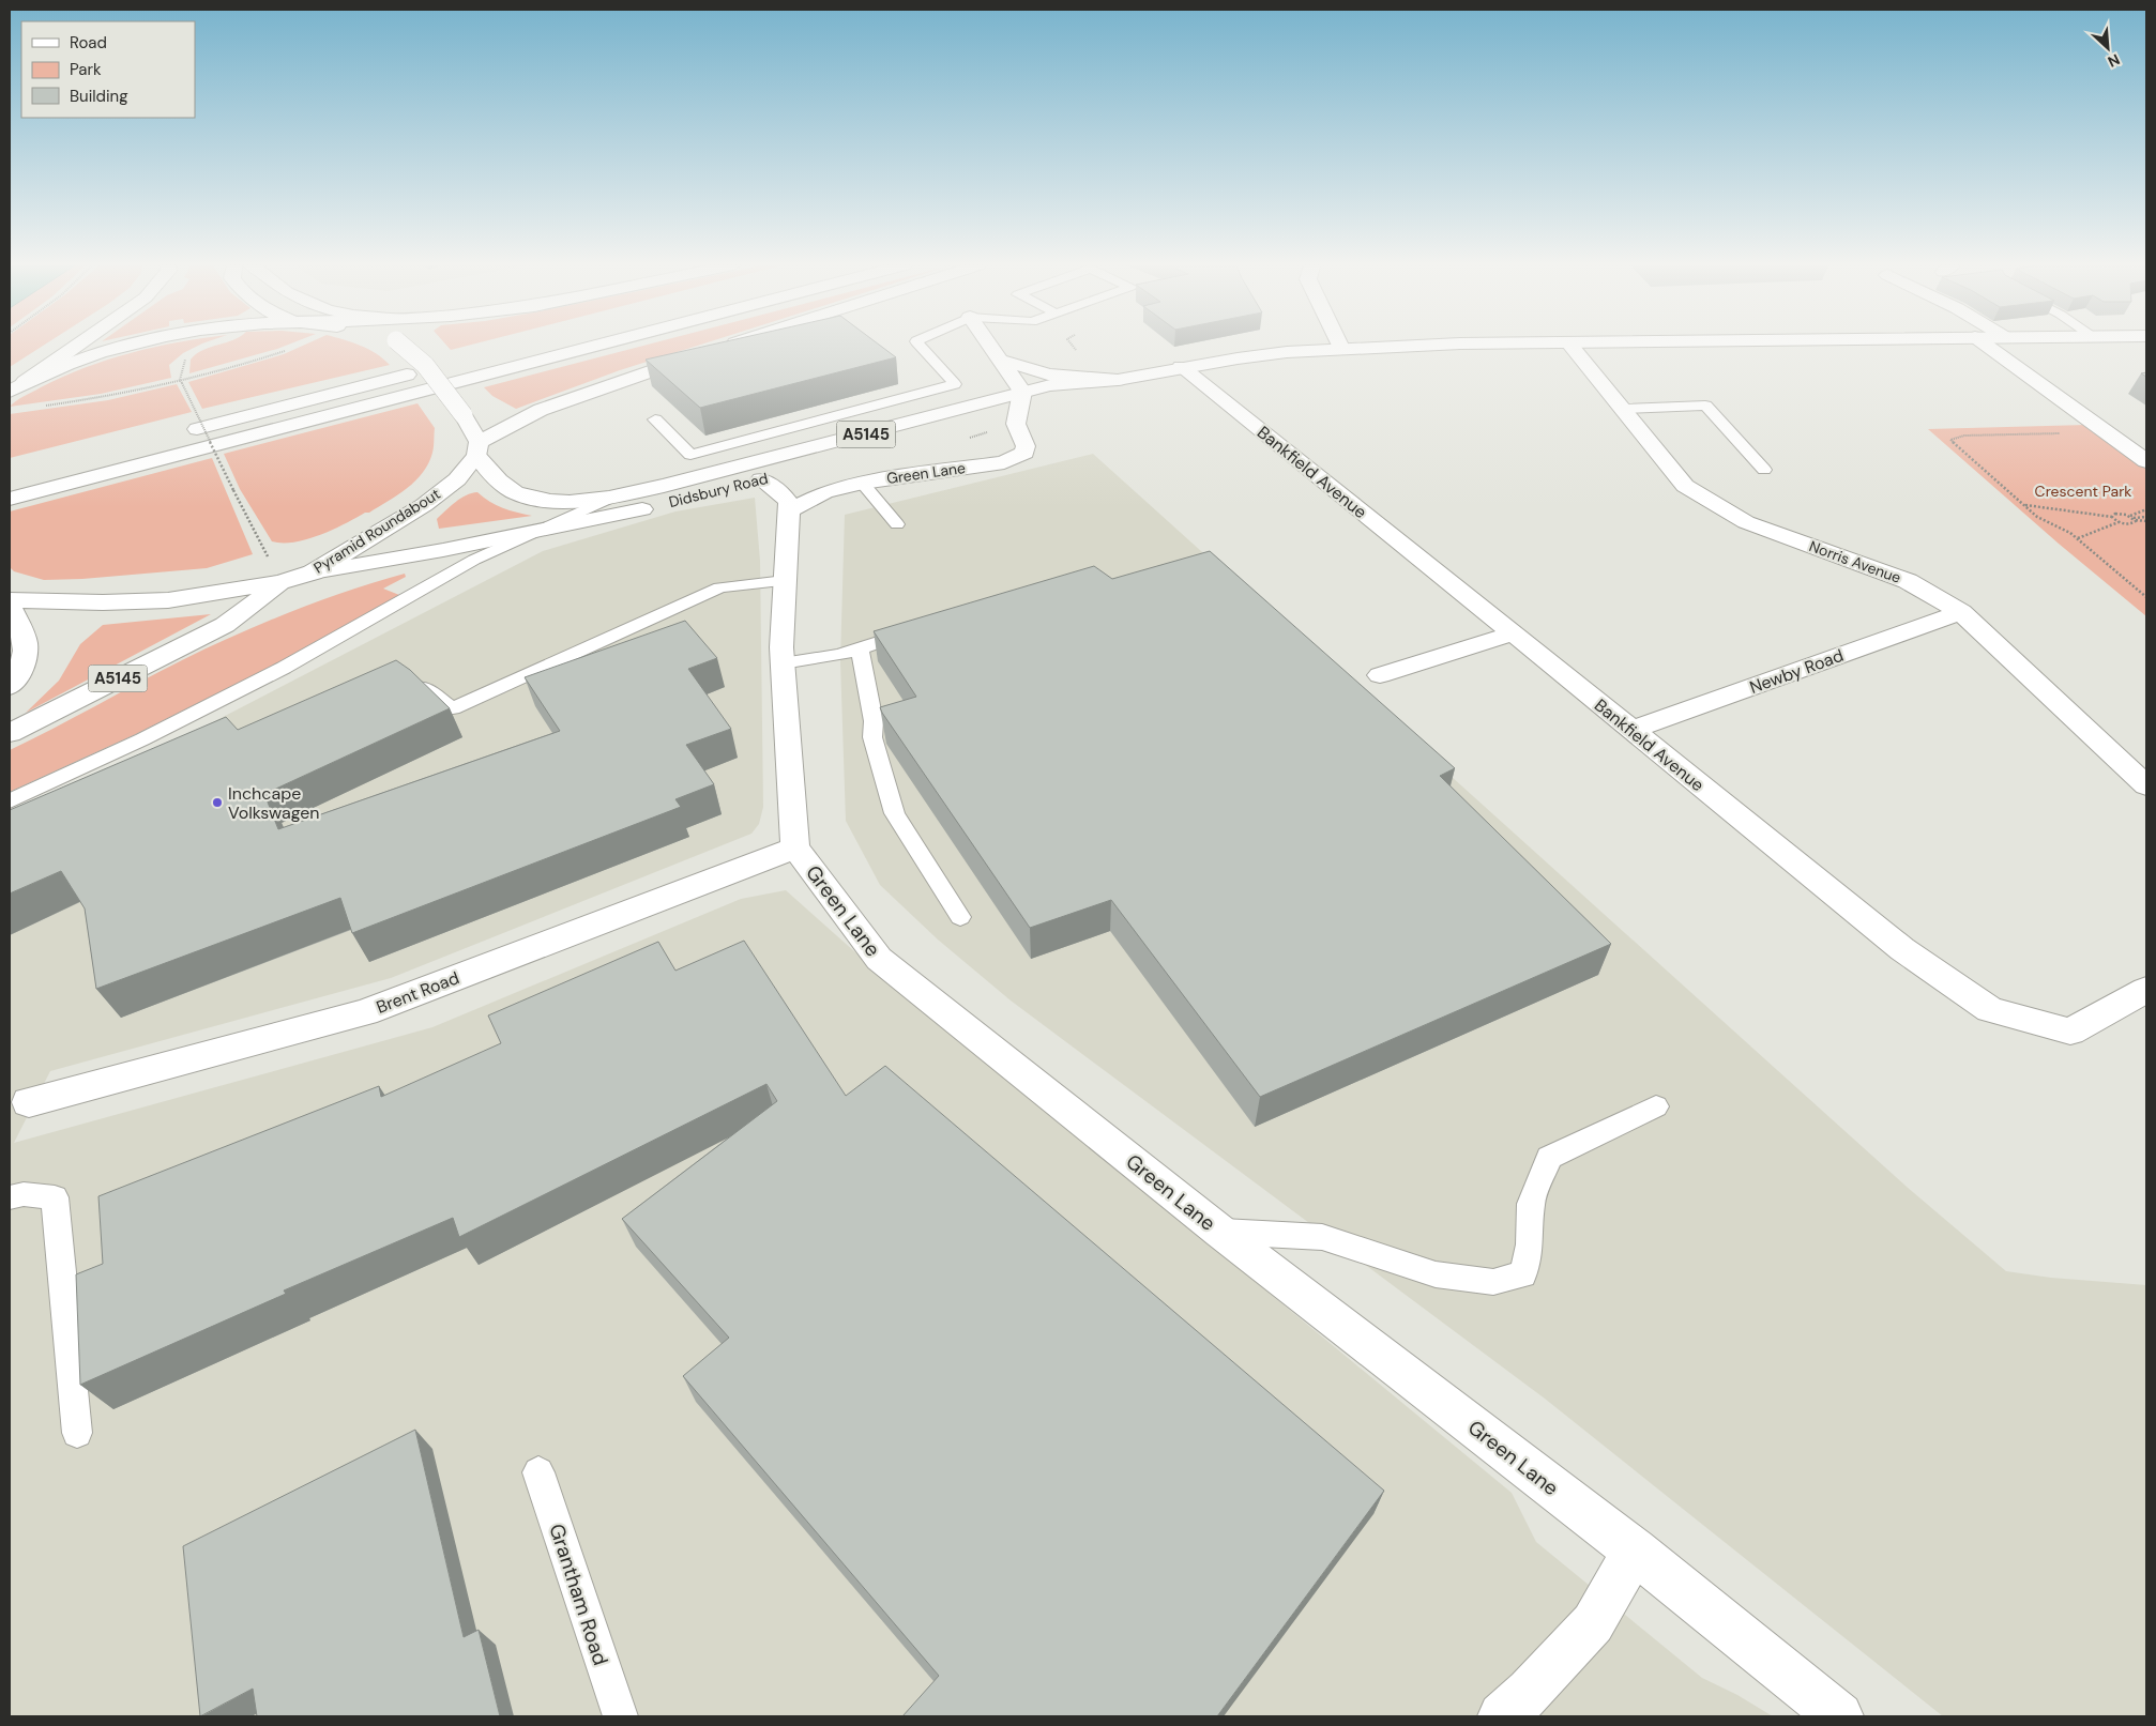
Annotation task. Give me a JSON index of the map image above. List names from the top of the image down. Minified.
{"streets":{"main road":["A5145","Bankfield Avenue","Green Lane","Didsbury Road","Pyramid Roundabout","Norris Avenue","Newby Road","Brent Road"],"lane":["Grantham Road"]},"crossings":[["A5145","Pyramid Roundabout"],["Bankfield Avenue","Didsbury Road"],["Bankfield Avenue","Newby Road"],["Green Lane","Didsbury Road"],["Green Lane","Brent Road"],["Didsbury Road","Pyramid Roundabout"],["Norris Avenue","Newby Road"]],"parks":["Crescent Park"],"places":["Inchcape Volkswagen"],"legend":["Road","Park","Building"],"north":"bottom right"}
